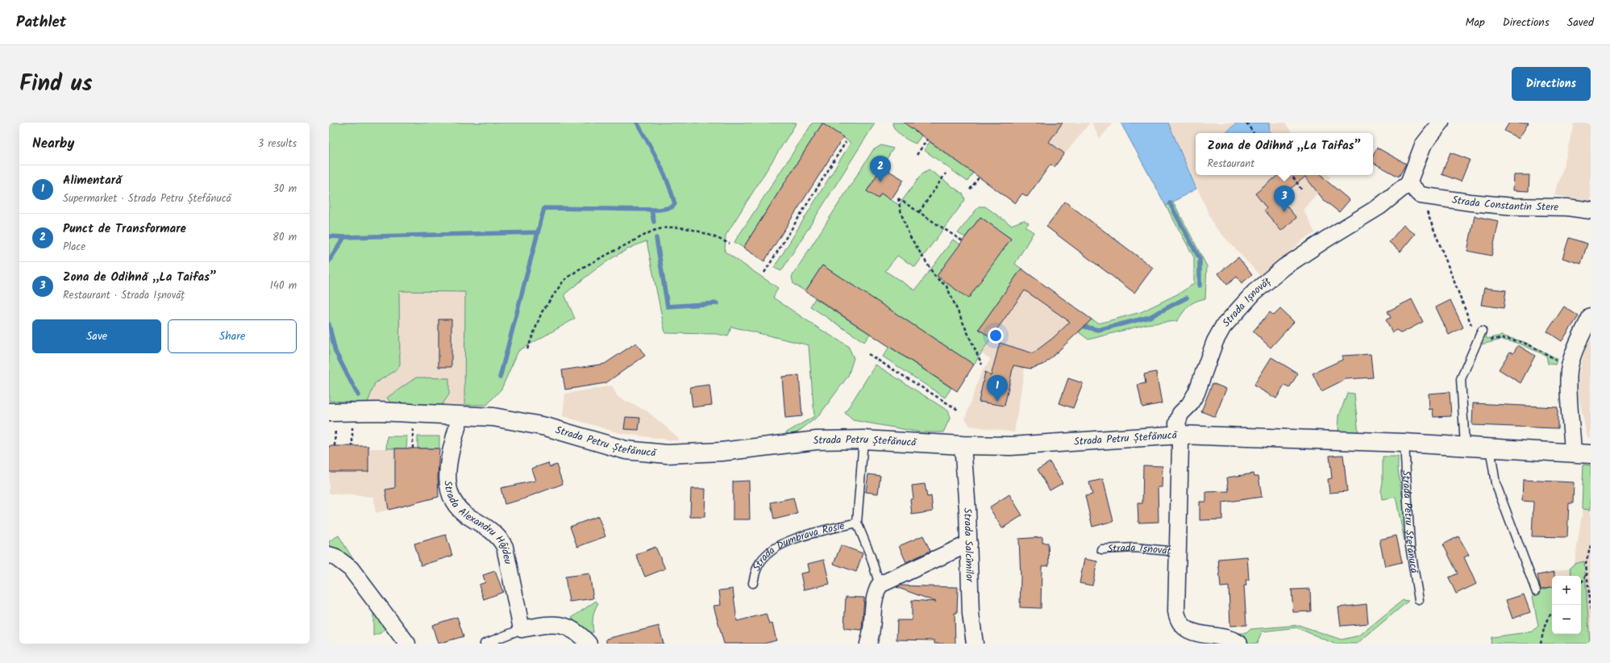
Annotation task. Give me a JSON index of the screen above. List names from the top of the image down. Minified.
{"streets":{"main road":["Strada Petru Ștefănucă"],"street":["Strada Constantin Stere","Strada Ișnovăț","Strada Alexandru Hâjdeu","Strada Salcîmilor"],"lane":["Strada Dumbrava Roșie"]},"crossings":[["Strada Ișnovăț","Strada Petru Ștefănucă"],["Strada Petru Ștefănucă","Strada Alexandru Hâjdeu"],["Strada Petru Ștefănucă","Strada Salcîmilor"],["Strada Petru Ștefănucă","Strada Dumbrava Roșie"]],"page":{"header":"Pathlet","nav":["Map","Directions","Saved"],"title":"Find us","buttons":["Directions",["Save","Share"]],"heading":["Nearby","3 results"],"popup":["Zona de Odihnă „La Taifas”","Restaurant"],"pins":["2","3","1"],"list":[{"mark":"1","name":"Alimentară","note":"Supermarket · Strada Petru Ștefănucă","value":"30 m"},{"mark":"2","name":"Punct de Transformare","note":"Place","value":"80 m"},{"mark":"3","name":"Zona de Odihnă „La Taifas”","note":"Restaurant · Strada Ișnovăț","value":"140 m"}],"map_buttons":["+","−"]}}
